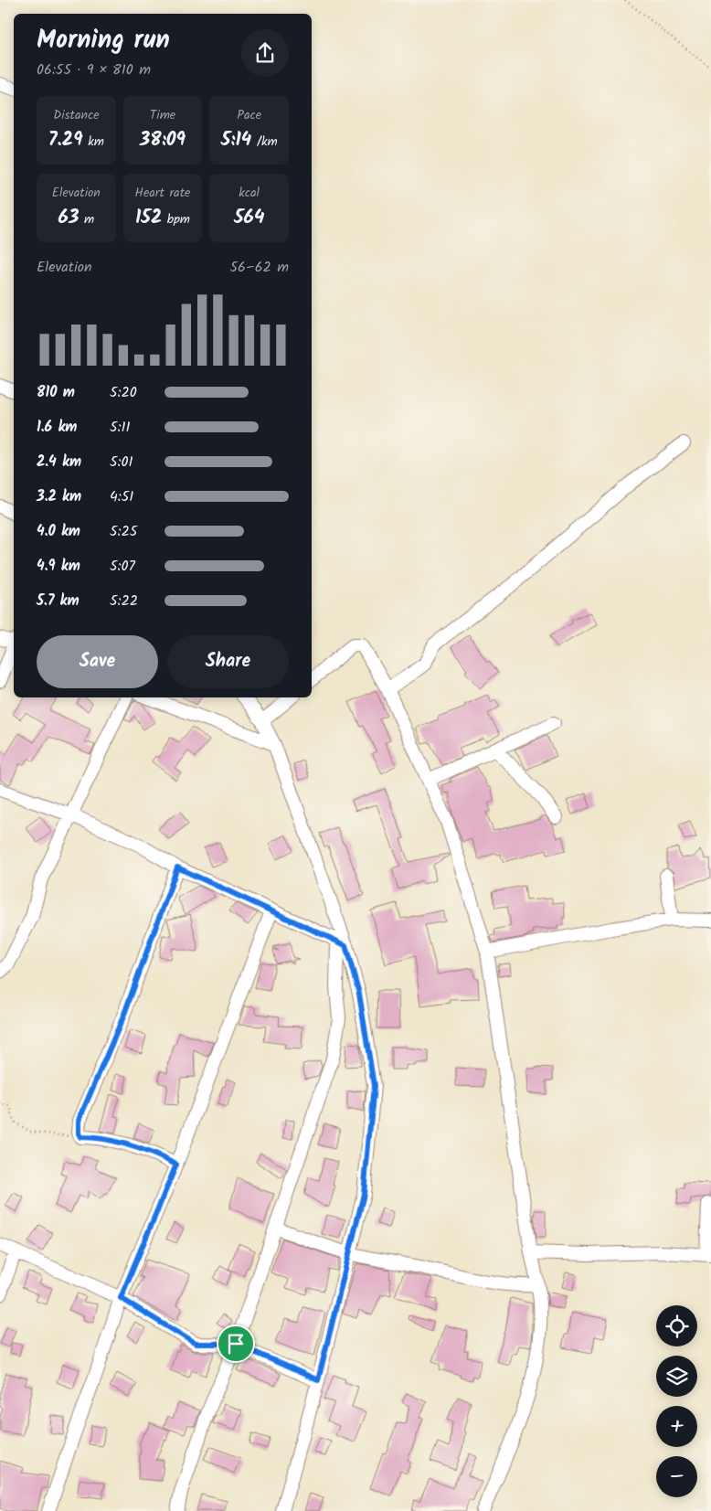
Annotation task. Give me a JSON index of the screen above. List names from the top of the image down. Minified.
{"page":{"heading":["Morning run","06:55 · 9 × 810 m"],"stats":[["Distance","7.29 km"],["Time","38:09"],["Pace","5:14 /km"],["Elevation","63 m"],["Heart rate","152 bpm"],["kcal","564"]],"chart":["Elevation","56–62 m"],"list":[{"name":"810 m","note":"5:20"},{"name":"1.6 km","note":"5:11"},{"name":"2.4 km","note":"5:01"},{"name":"3.2 km","note":"4:51"},{"name":"4.0 km","note":"5:25"},{"name":"4.9 km","note":"5:07"},{"name":"5.7 km","note":"5:22"}],"buttons":["Save","Share"],"map_buttons":["+","−"]}}
